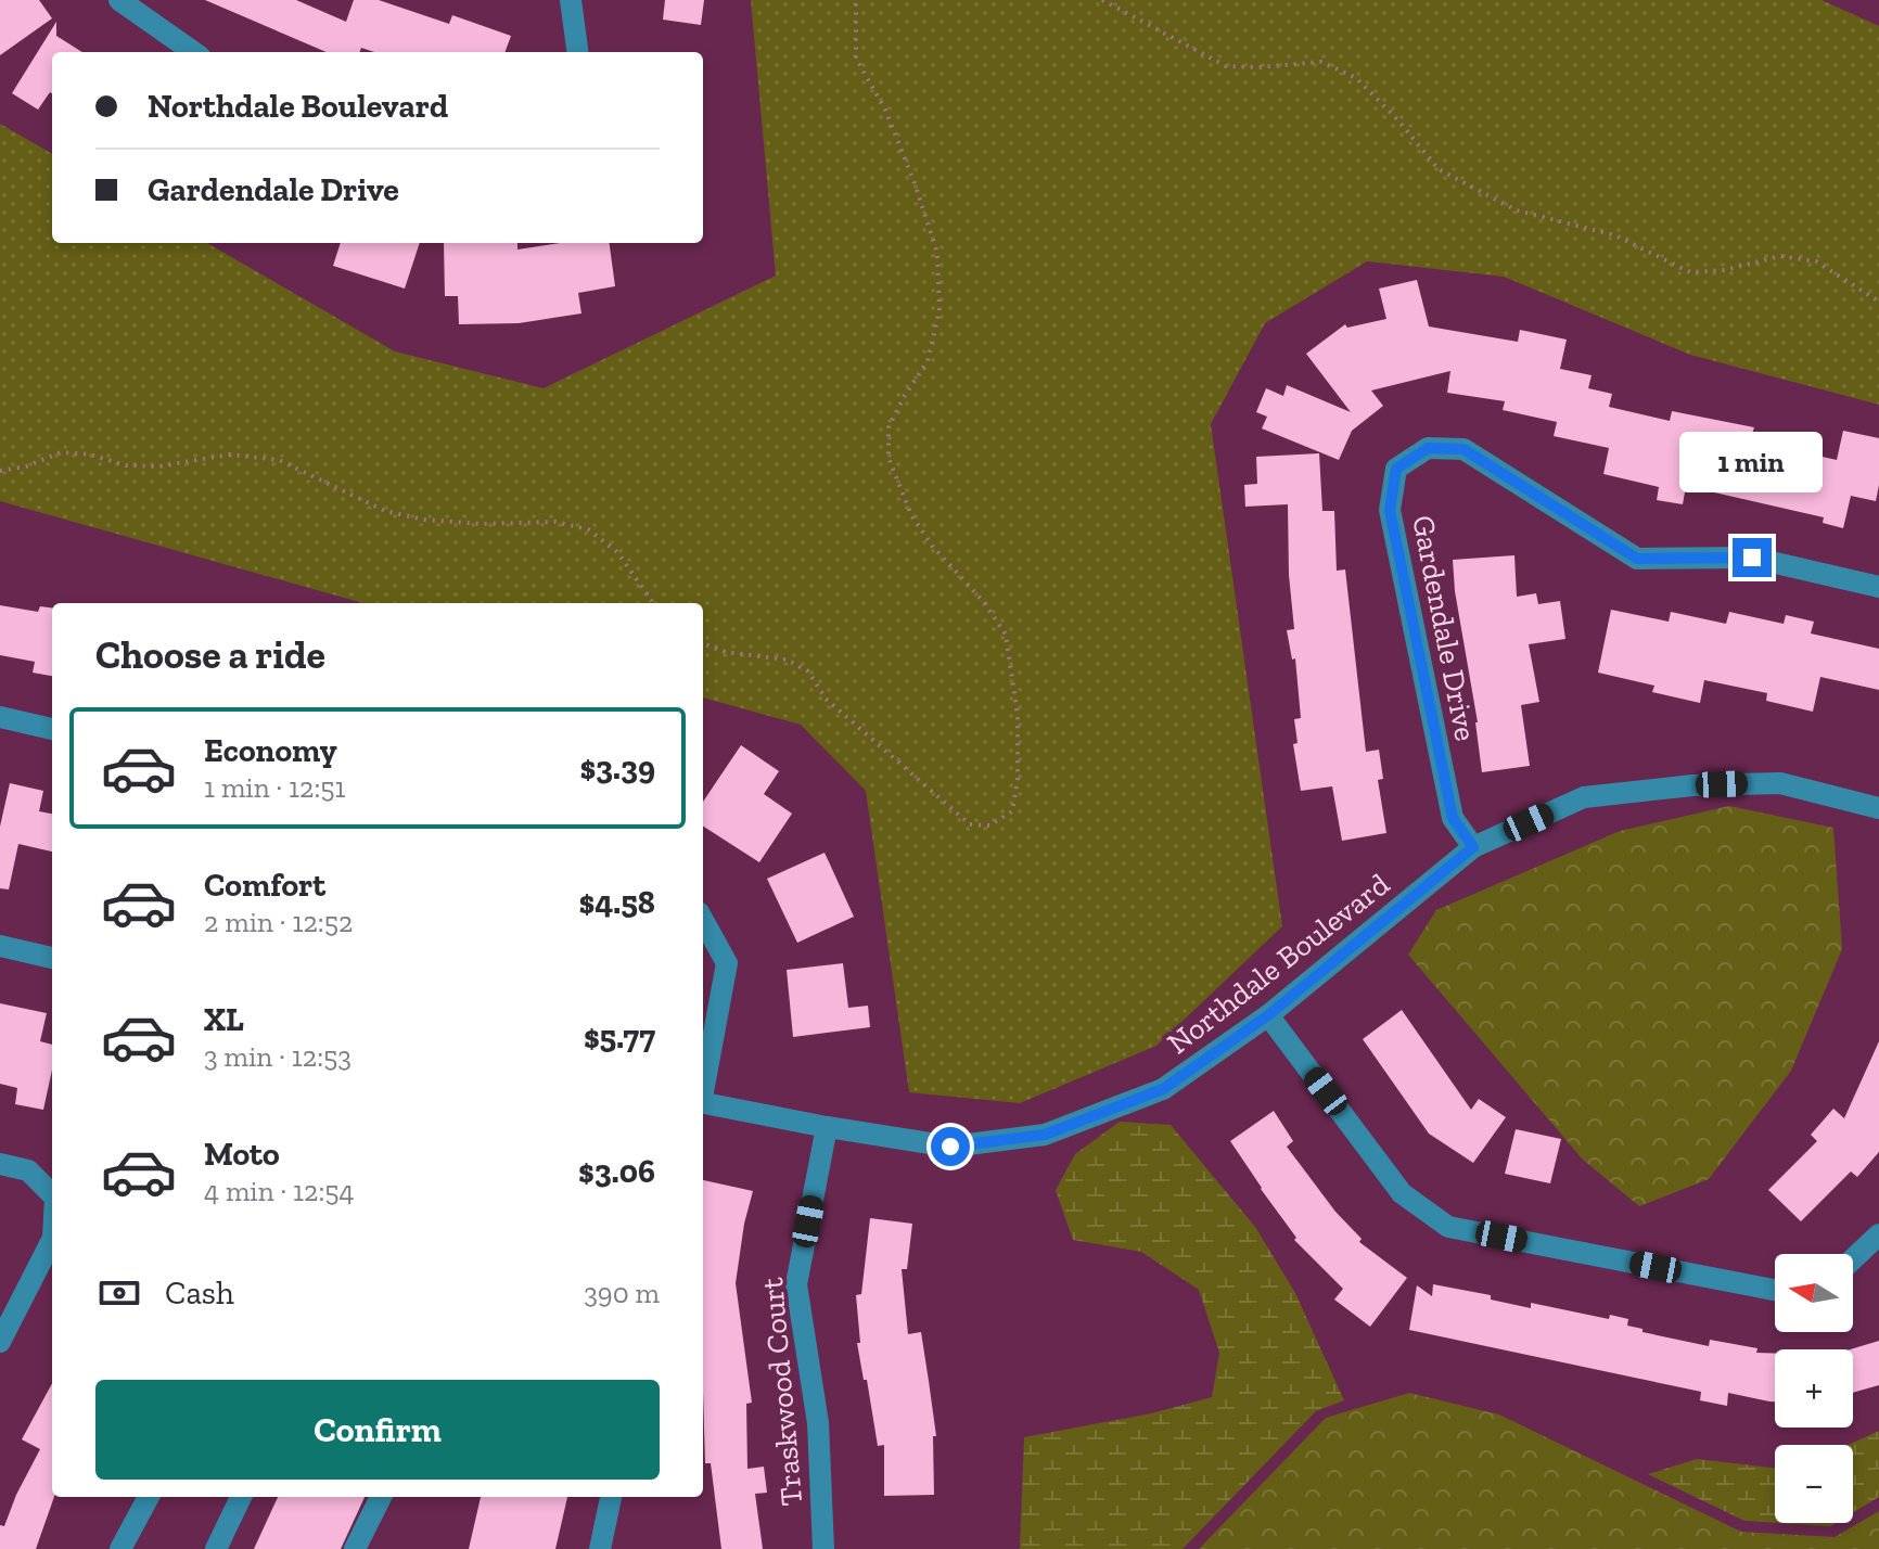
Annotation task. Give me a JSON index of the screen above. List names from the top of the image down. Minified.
{"streets":{"street":["Gardendale Drive","Northdale Boulevard","Traskwood Court"]},"crossings":[["Gardendale Drive","Northdale Boulevard"],["Northdale Boulevard","Traskwood Court"]],"north":"left","page":{"banner":["Northdale Boulevard","Gardendale Drive"],"bubble":"1 min","heading":"Choose a ride","list":[{"name":"Economy","note":"1 min · 12:51","value":"$3.39"},{"name":"Comfort","note":"2 min · 12:52","value":"$4.58"},{"name":"XL","note":"3 min · 12:53","value":"$5.77"},{"name":"Moto","note":"4 min · 12:54","value":"$3.06"}],"pay":["Cash","390 m"],"map_buttons":["+","−"],"buttons":"Confirm"}}
